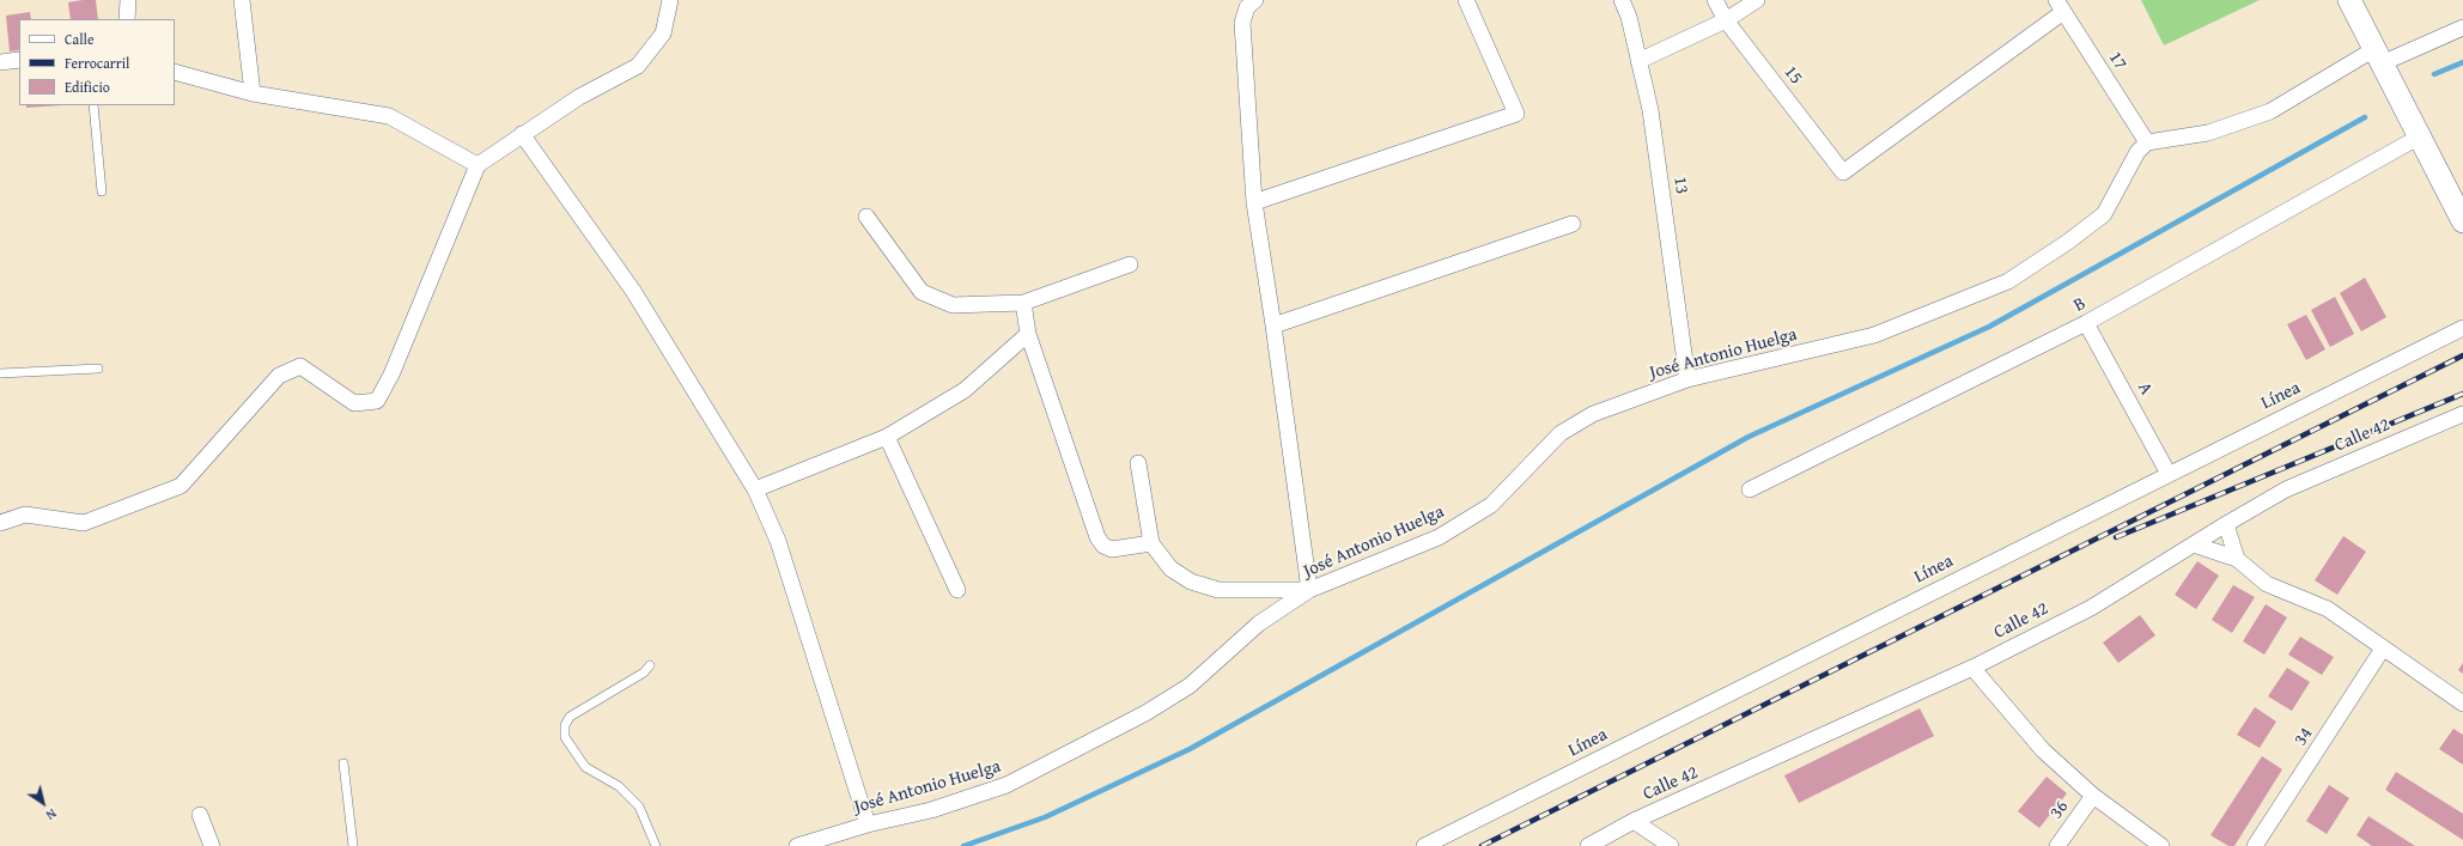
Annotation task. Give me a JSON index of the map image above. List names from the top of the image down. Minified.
{"streets":{"street":["17","15","13","B","José Antonio Huelga","A","Línea","Calle 42","34","36"]},"crossings":[["17","15"],["17","José Antonio Huelga"],["13","José Antonio Huelga"],["B","A"],["A","Línea"]],"legend":["Calle","Ferrocarril","Edificio"],"north":"bottom right"}
